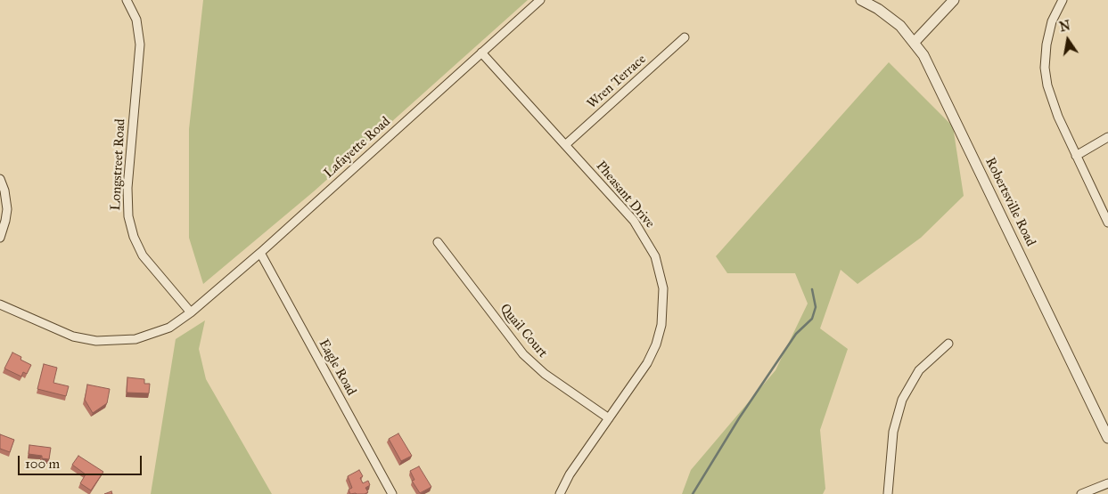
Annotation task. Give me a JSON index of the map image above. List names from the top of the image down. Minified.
{"streets":{"street":["Wren Terrace","Lafayette Road","Longstreet Road","Pheasant Drive","Robertsville Road","Quail Court","Eagle Road"]},"crossings":[["Wren Terrace","Pheasant Drive"],["Lafayette Road","Longstreet Road"],["Lafayette Road","Pheasant Drive"],["Lafayette Road","Eagle Road"],["Pheasant Drive","Quail Court"]],"scale_bar":"100 m","north":"top"}
